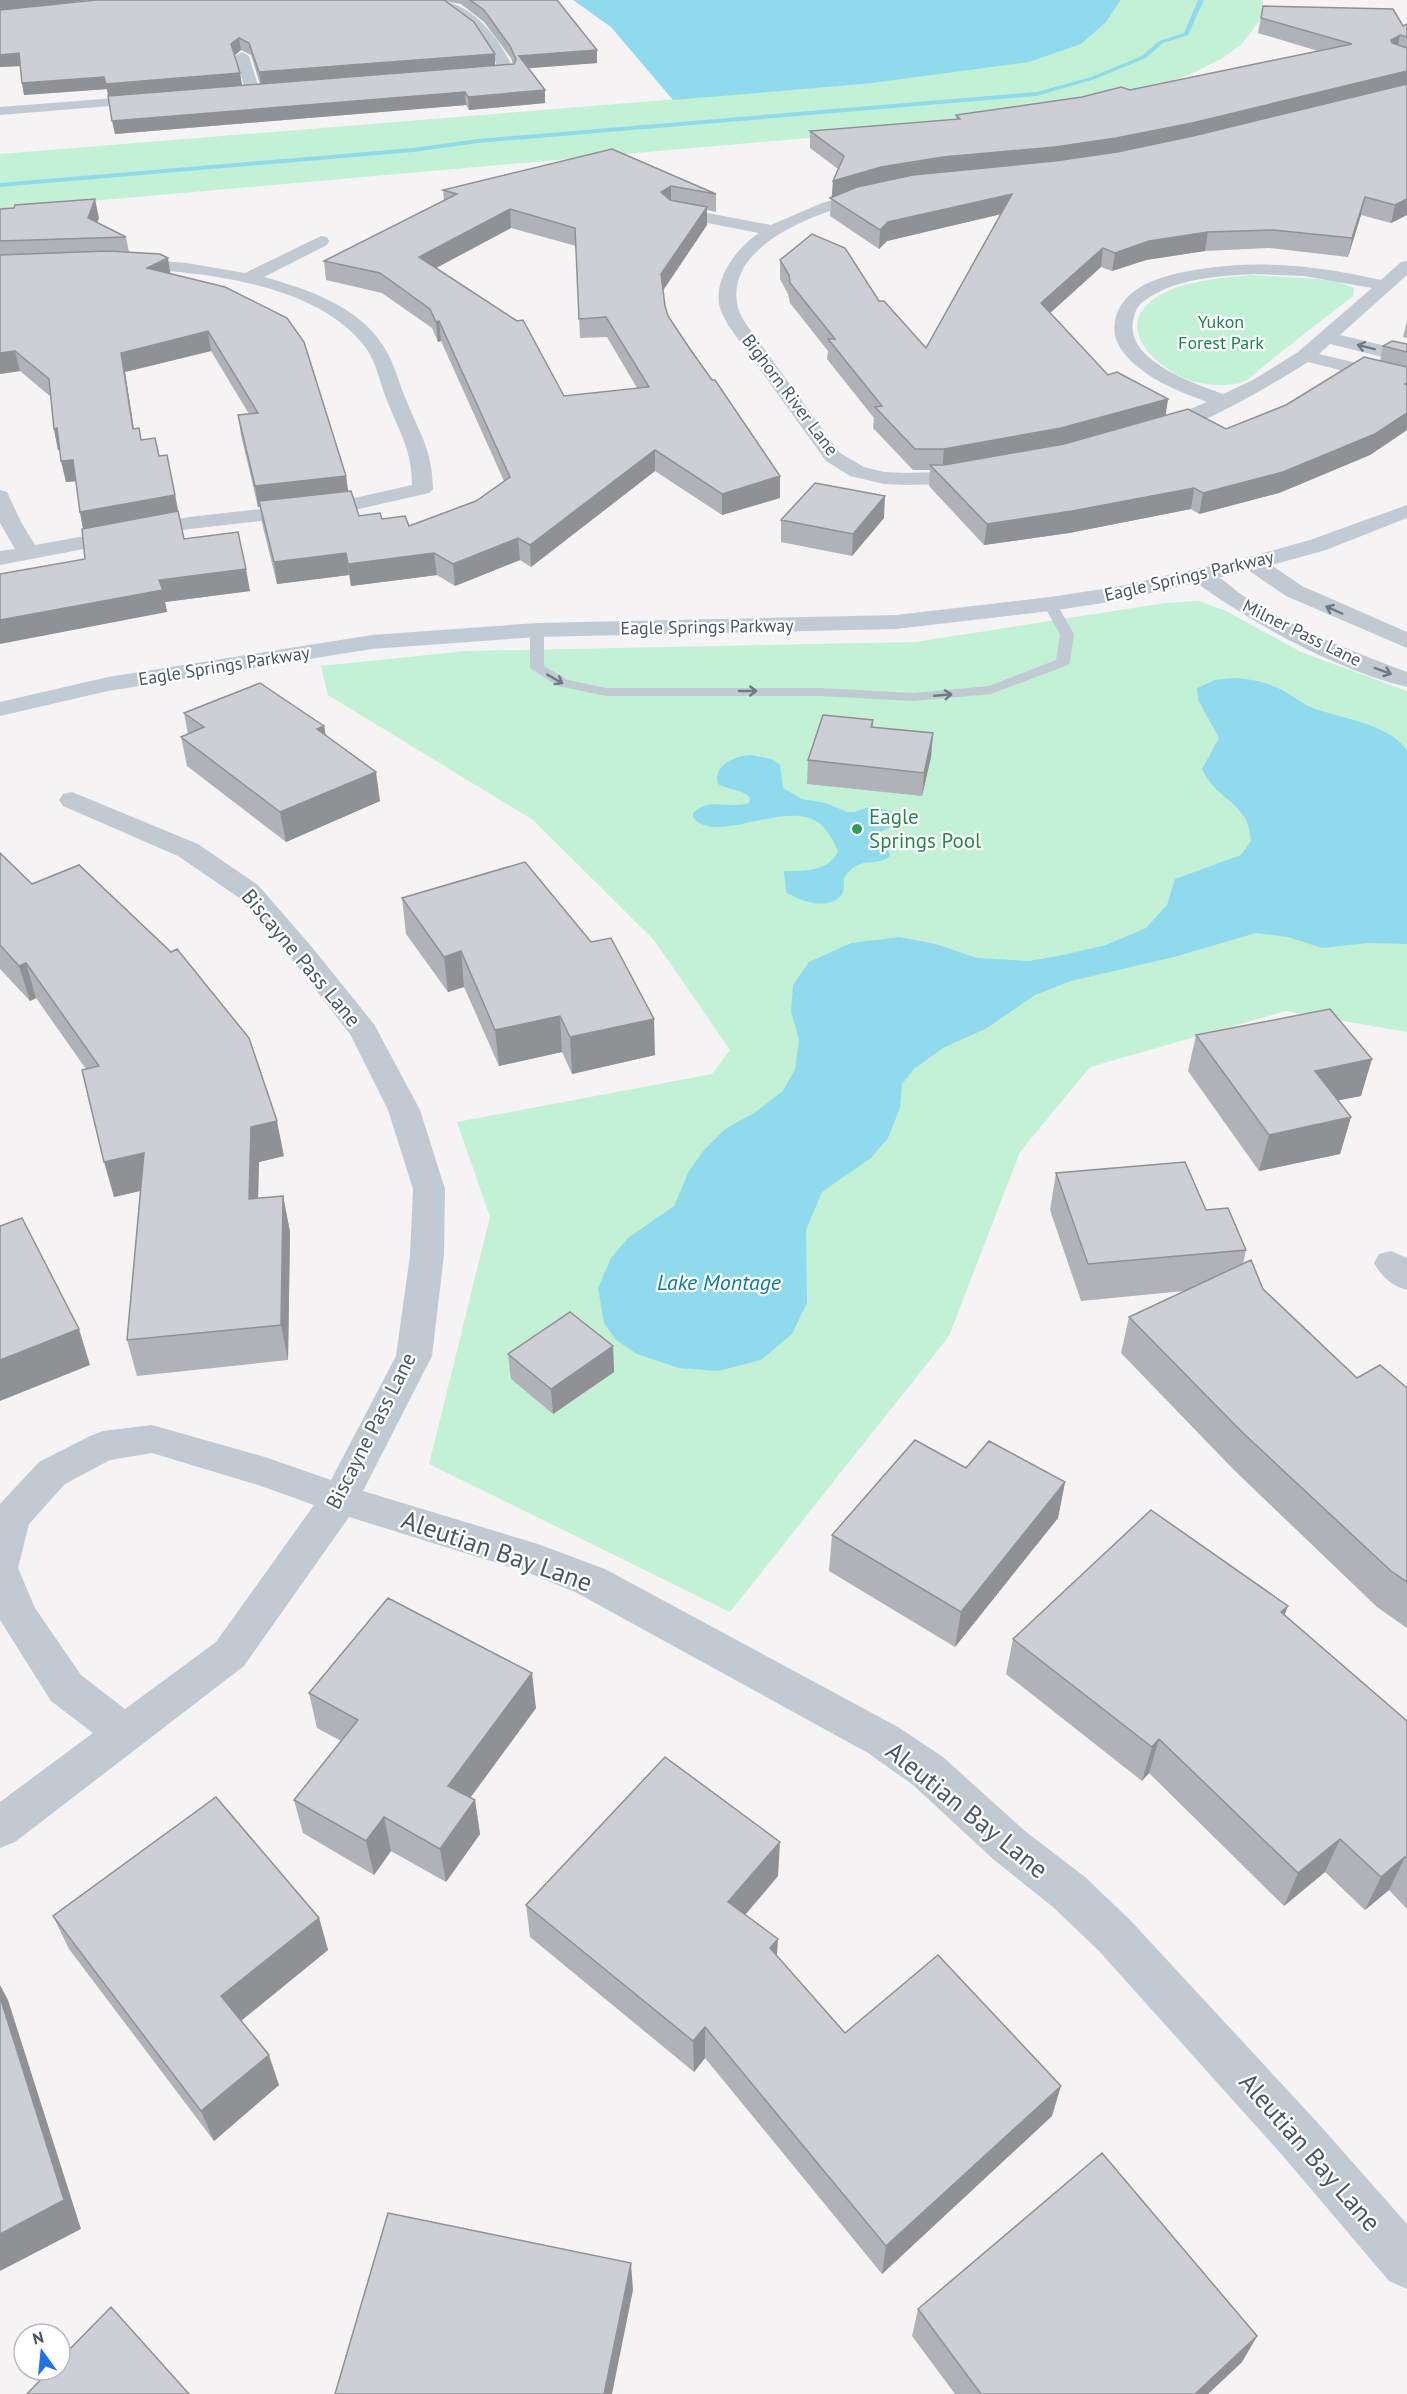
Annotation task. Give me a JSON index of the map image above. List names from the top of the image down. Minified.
{"streets":{"street":["Bighorn River Lane","Eagle Springs Parkway","Milner Pass Lane","Biscayne Pass Lane","Aleutian Bay Lane"]},"crossings":[["Eagle Springs Parkway","Milner Pass Lane"],["Biscayne Pass Lane","Aleutian Bay Lane"]],"water":["Lake Montage"],"parks":["Yukon Forest Park"],"places":["Eagle Springs Pool"],"north":"top"}
